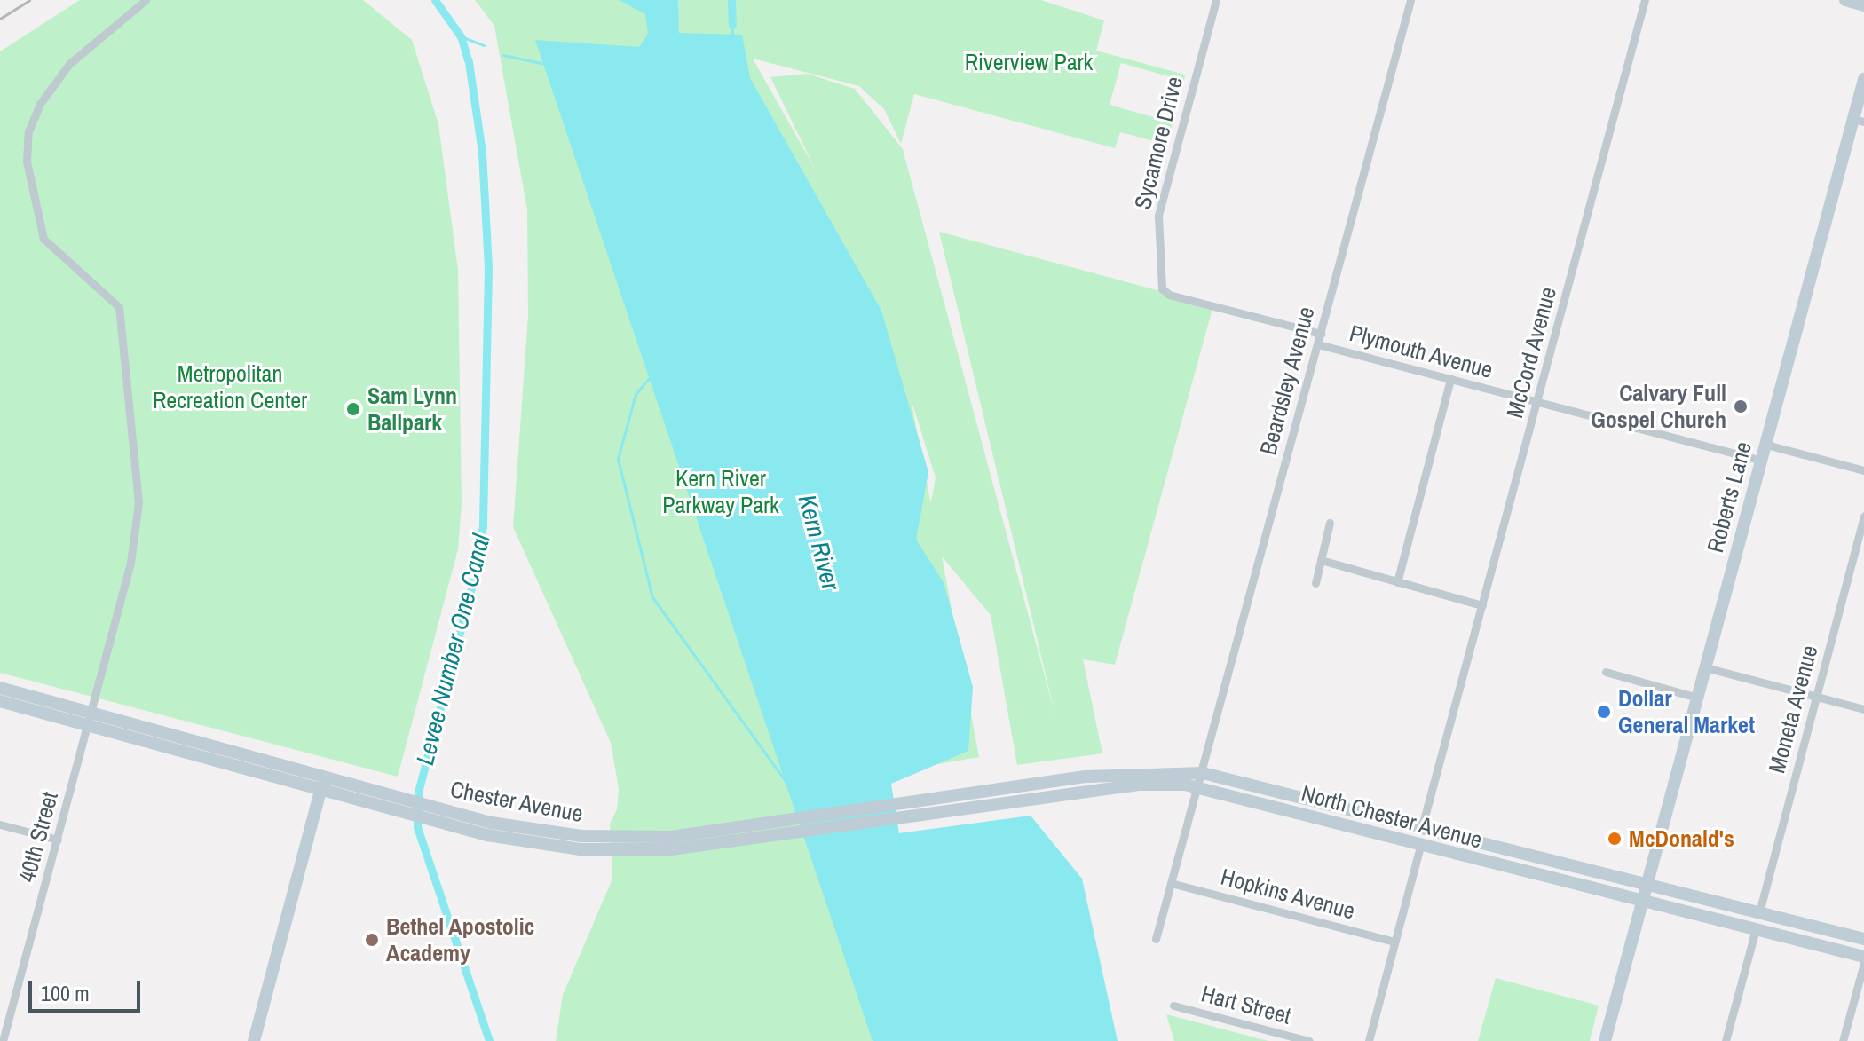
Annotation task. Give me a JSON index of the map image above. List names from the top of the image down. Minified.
{"streets":{"main road":["Roberts Lane","Chester Avenue","North Chester Avenue"],"street":["Sycamore Drive","Plymouth Avenue","McCord Avenue","Beardsley Avenue","Moneta Avenue","40th Street","Hopkins Avenue","Hart Street"]},"crossings":[["Sycamore Drive","Beardsley Avenue"],["Plymouth Avenue","McCord Avenue"],["Plymouth Avenue","Beardsley Avenue"],["Plymouth Avenue","Roberts Lane"],["McCord Avenue","North Chester Avenue"],["Beardsley Avenue","North Chester Avenue"],["Beardsley Avenue","Hopkins Avenue"],["Roberts Lane","North Chester Avenue"],["Moneta Avenue","North Chester Avenue"],["Chester Avenue","North Chester Avenue"],["Chester Avenue","40th Street"]],"water":["Kern River","Levee Number One Canal"],"parks":["Riverview Park","Metropolitan Recreation Center","Kern River Parkway Park"],"places":["Calvary Full Gospel Church","Sam Lynn Ballpark","Dollar General Market","McDonald's","Bethel Apostolic Academy"],"scale_bar":"100 m"}
